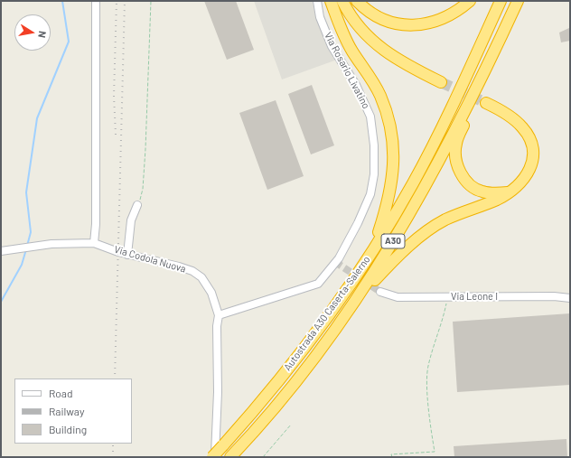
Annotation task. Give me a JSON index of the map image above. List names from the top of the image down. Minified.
{"streets":{"highway":["A30","Autostrada A30 Caserta-Salerno"],"street":["Via Rosario Livatino","Via Codola Nuova","Via Leone I"]},"crossings":[["Via Rosario Livatino","Via Codola Nuova"],["Via Codola Nuova","Autostrada A30 Caserta-Salerno"]],"legend":["Road","Railway","Building"],"north":"right"}
